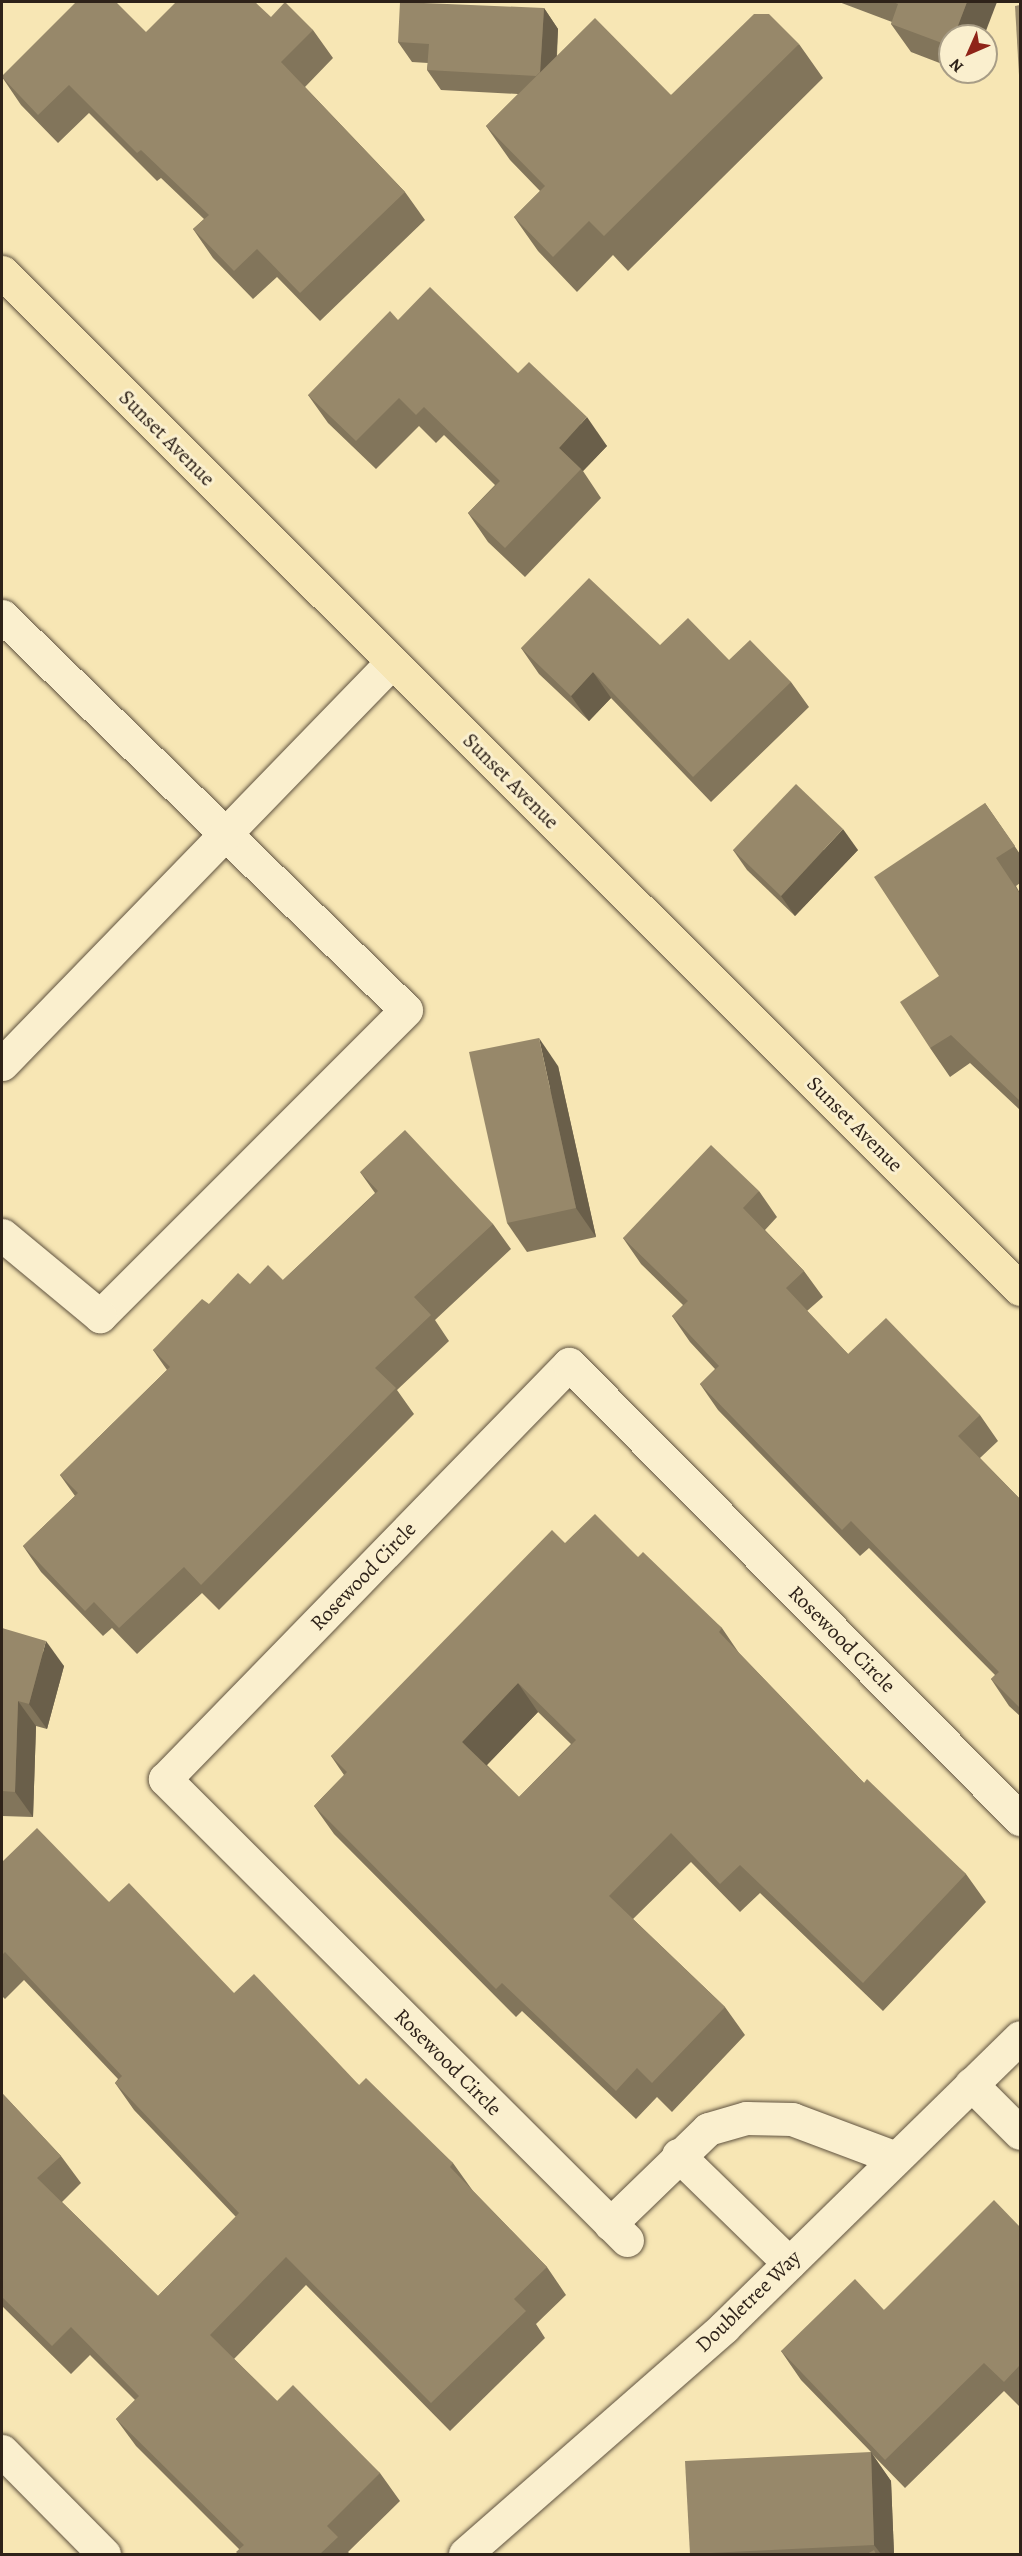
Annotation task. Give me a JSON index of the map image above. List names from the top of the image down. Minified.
{"streets":{"main road":["Sunset Avenue"],"street":["Rosewood Circle","Doubletree Way"]},"north":"bottom left"}
